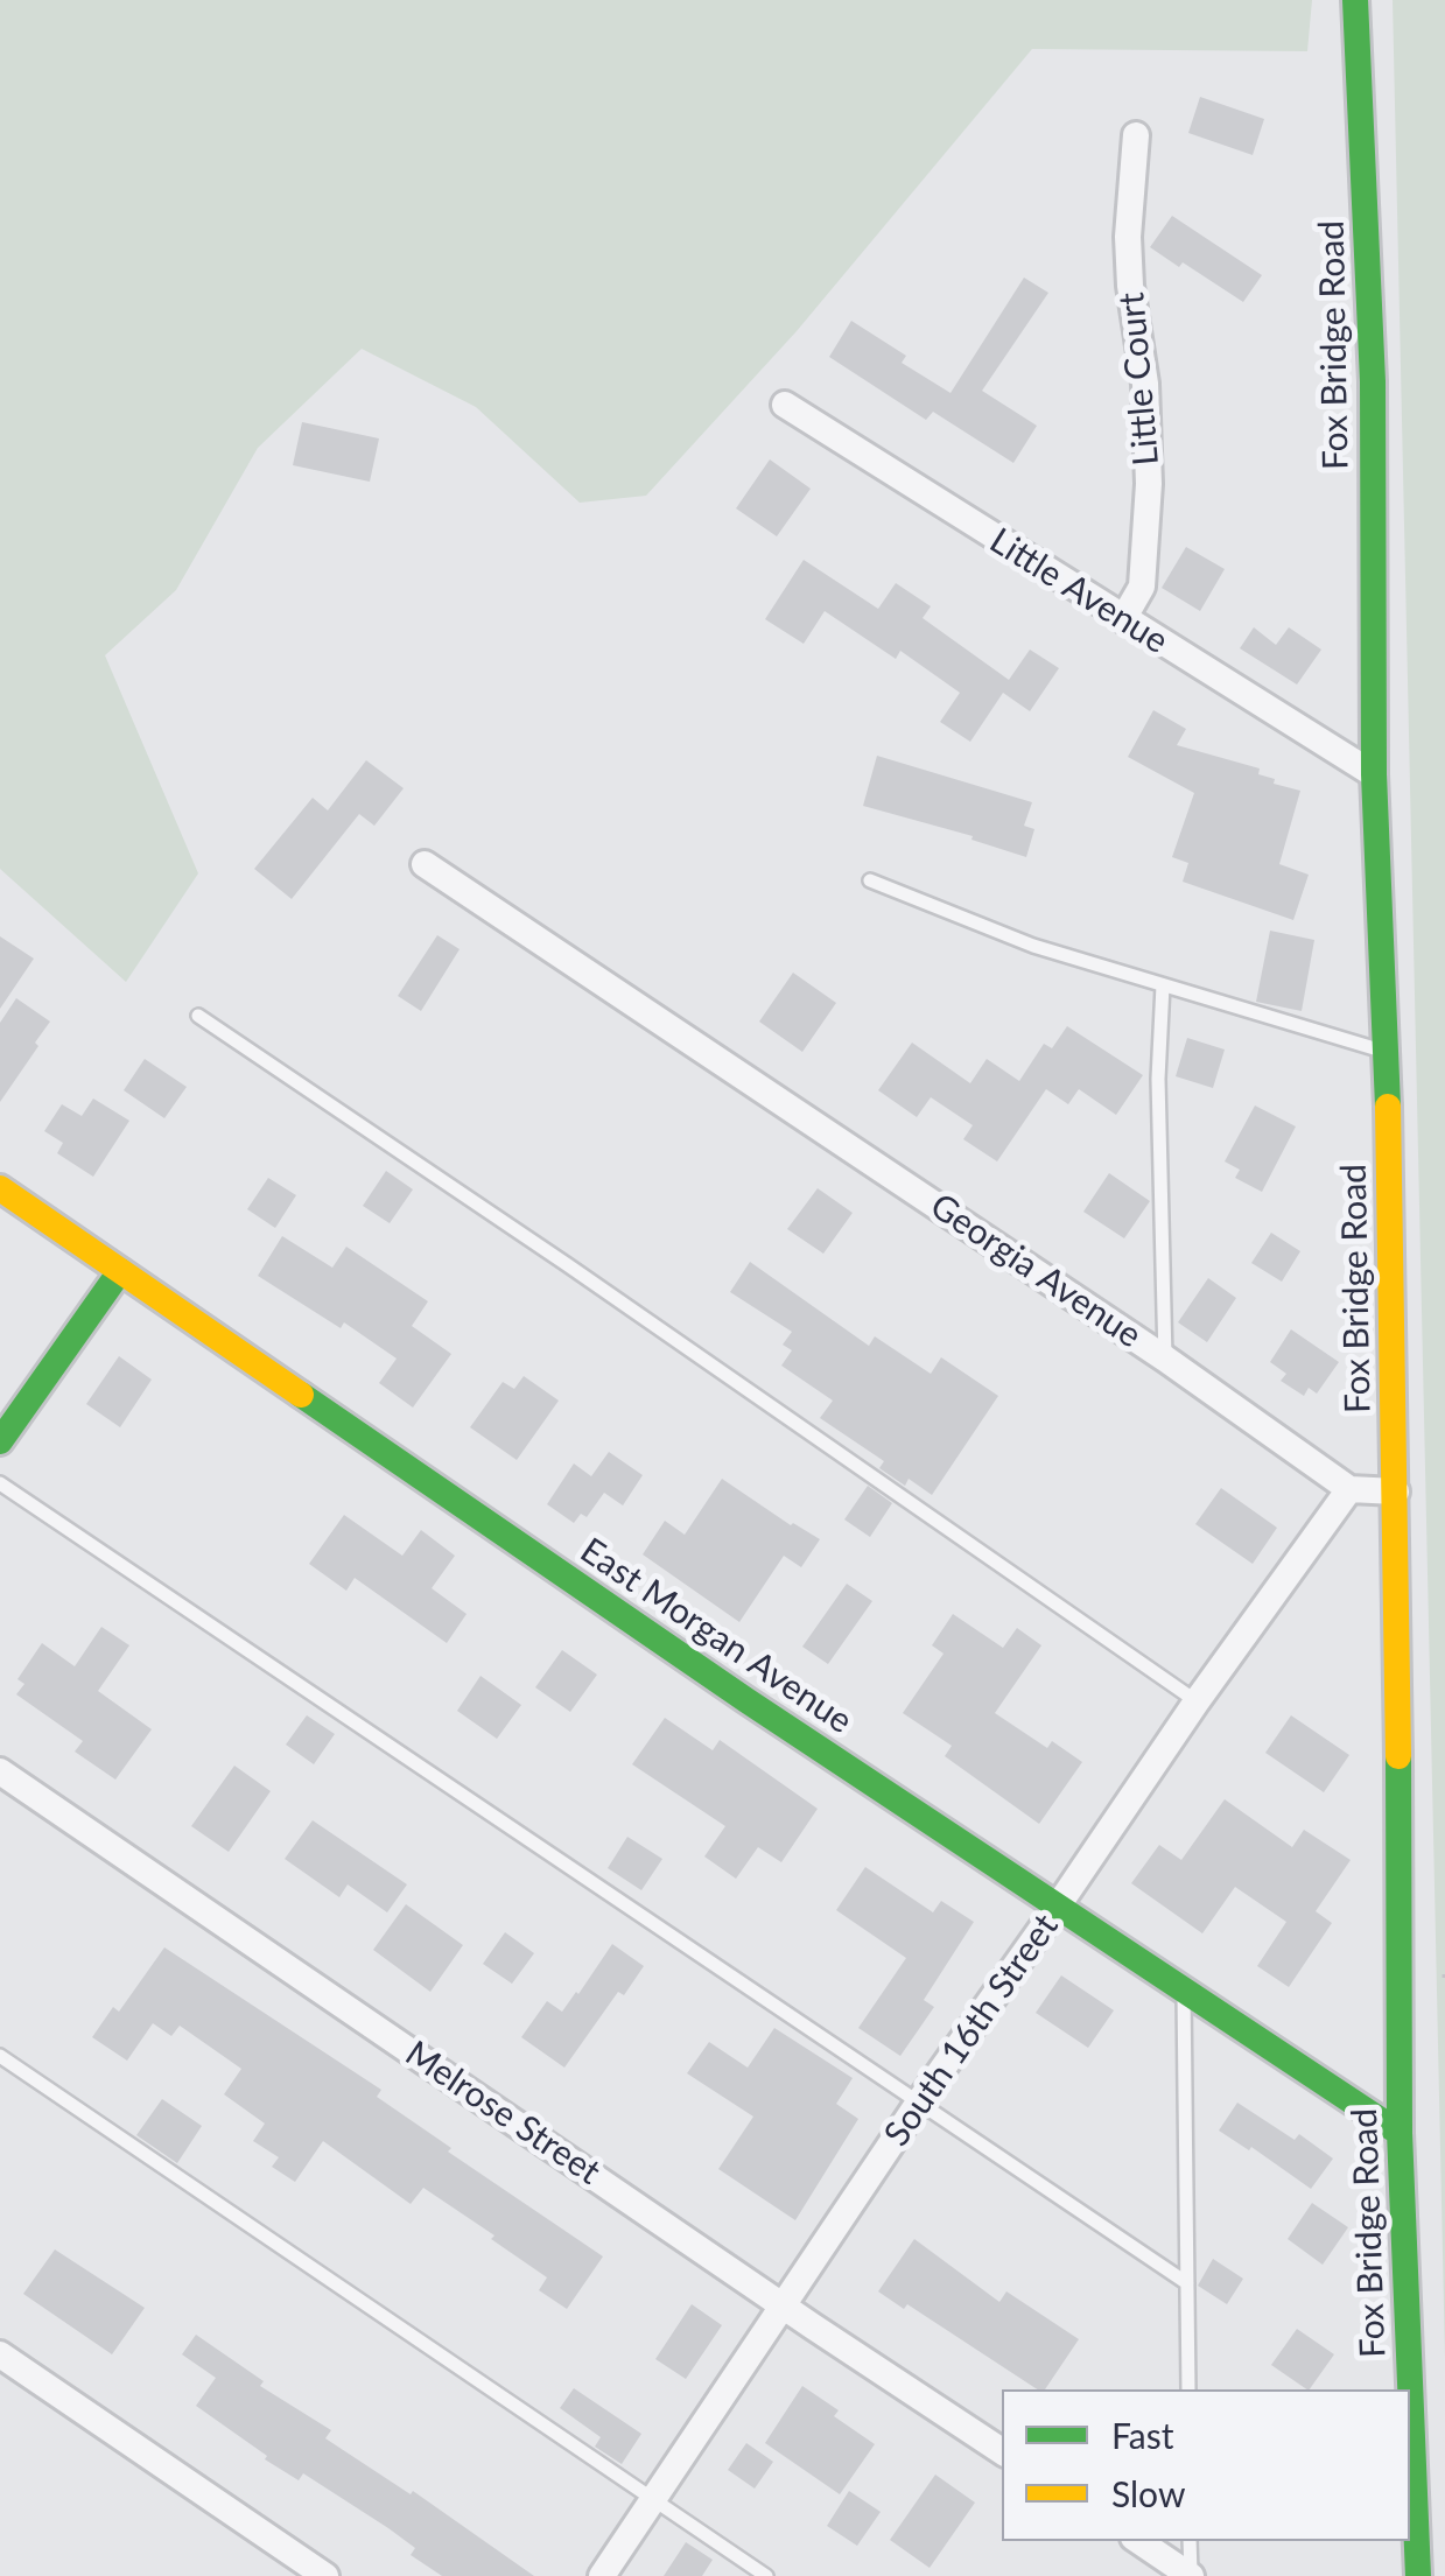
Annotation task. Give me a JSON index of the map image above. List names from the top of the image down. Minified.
{"streets":{"street":["Fox Bridge Road","Little Court","Little Avenue","Georgia Avenue","East Morgan Avenue","South 16th Street","Melrose Street"]},"crossings":[["Fox Bridge Road","Little Avenue"],["Fox Bridge Road","East Morgan Avenue"],["Little Court","Little Avenue"],["Georgia Avenue","South 16th Street"],["East Morgan Avenue","South 16th Street"],["South 16th Street","Melrose Street"]],"legend":["Fast","Slow"]}
